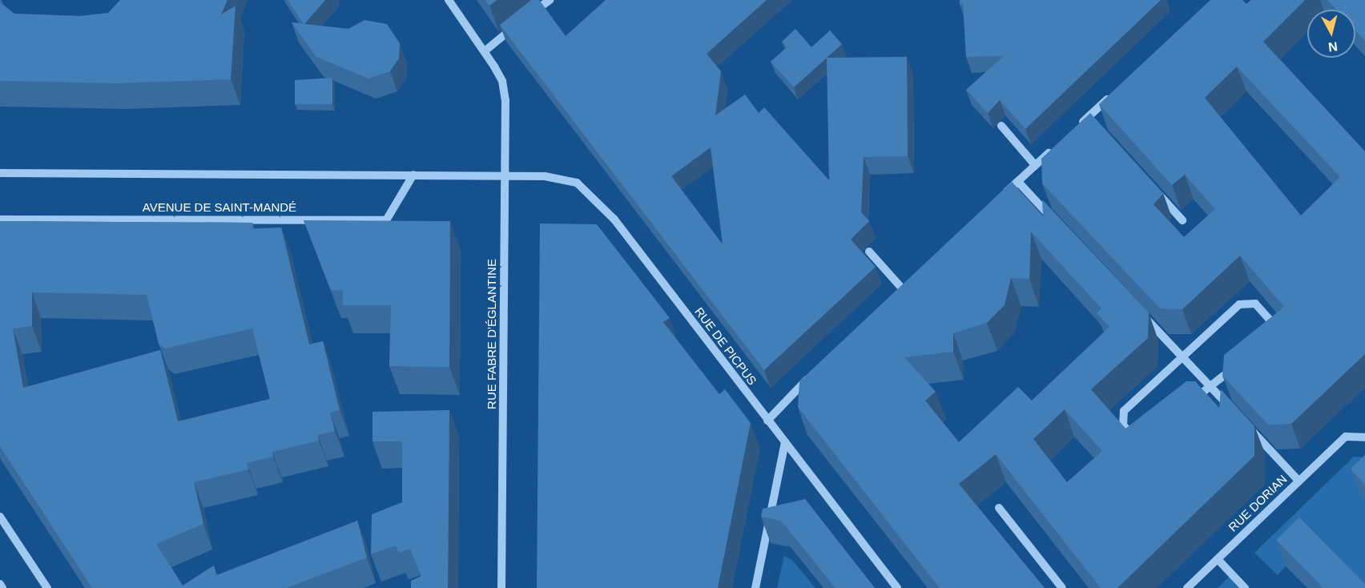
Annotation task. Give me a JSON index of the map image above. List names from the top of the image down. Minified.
{"streets":{"street":["AVENUE DE SAINT-MANDÉ","RUE FABRE D'ÉGLANTINE","RUE DE PICPUS","RUE DORIAN"]},"crossings":[["RUE FABRE D'ÉGLANTINE","RUE DE PICPUS"]],"north":"bottom"}
